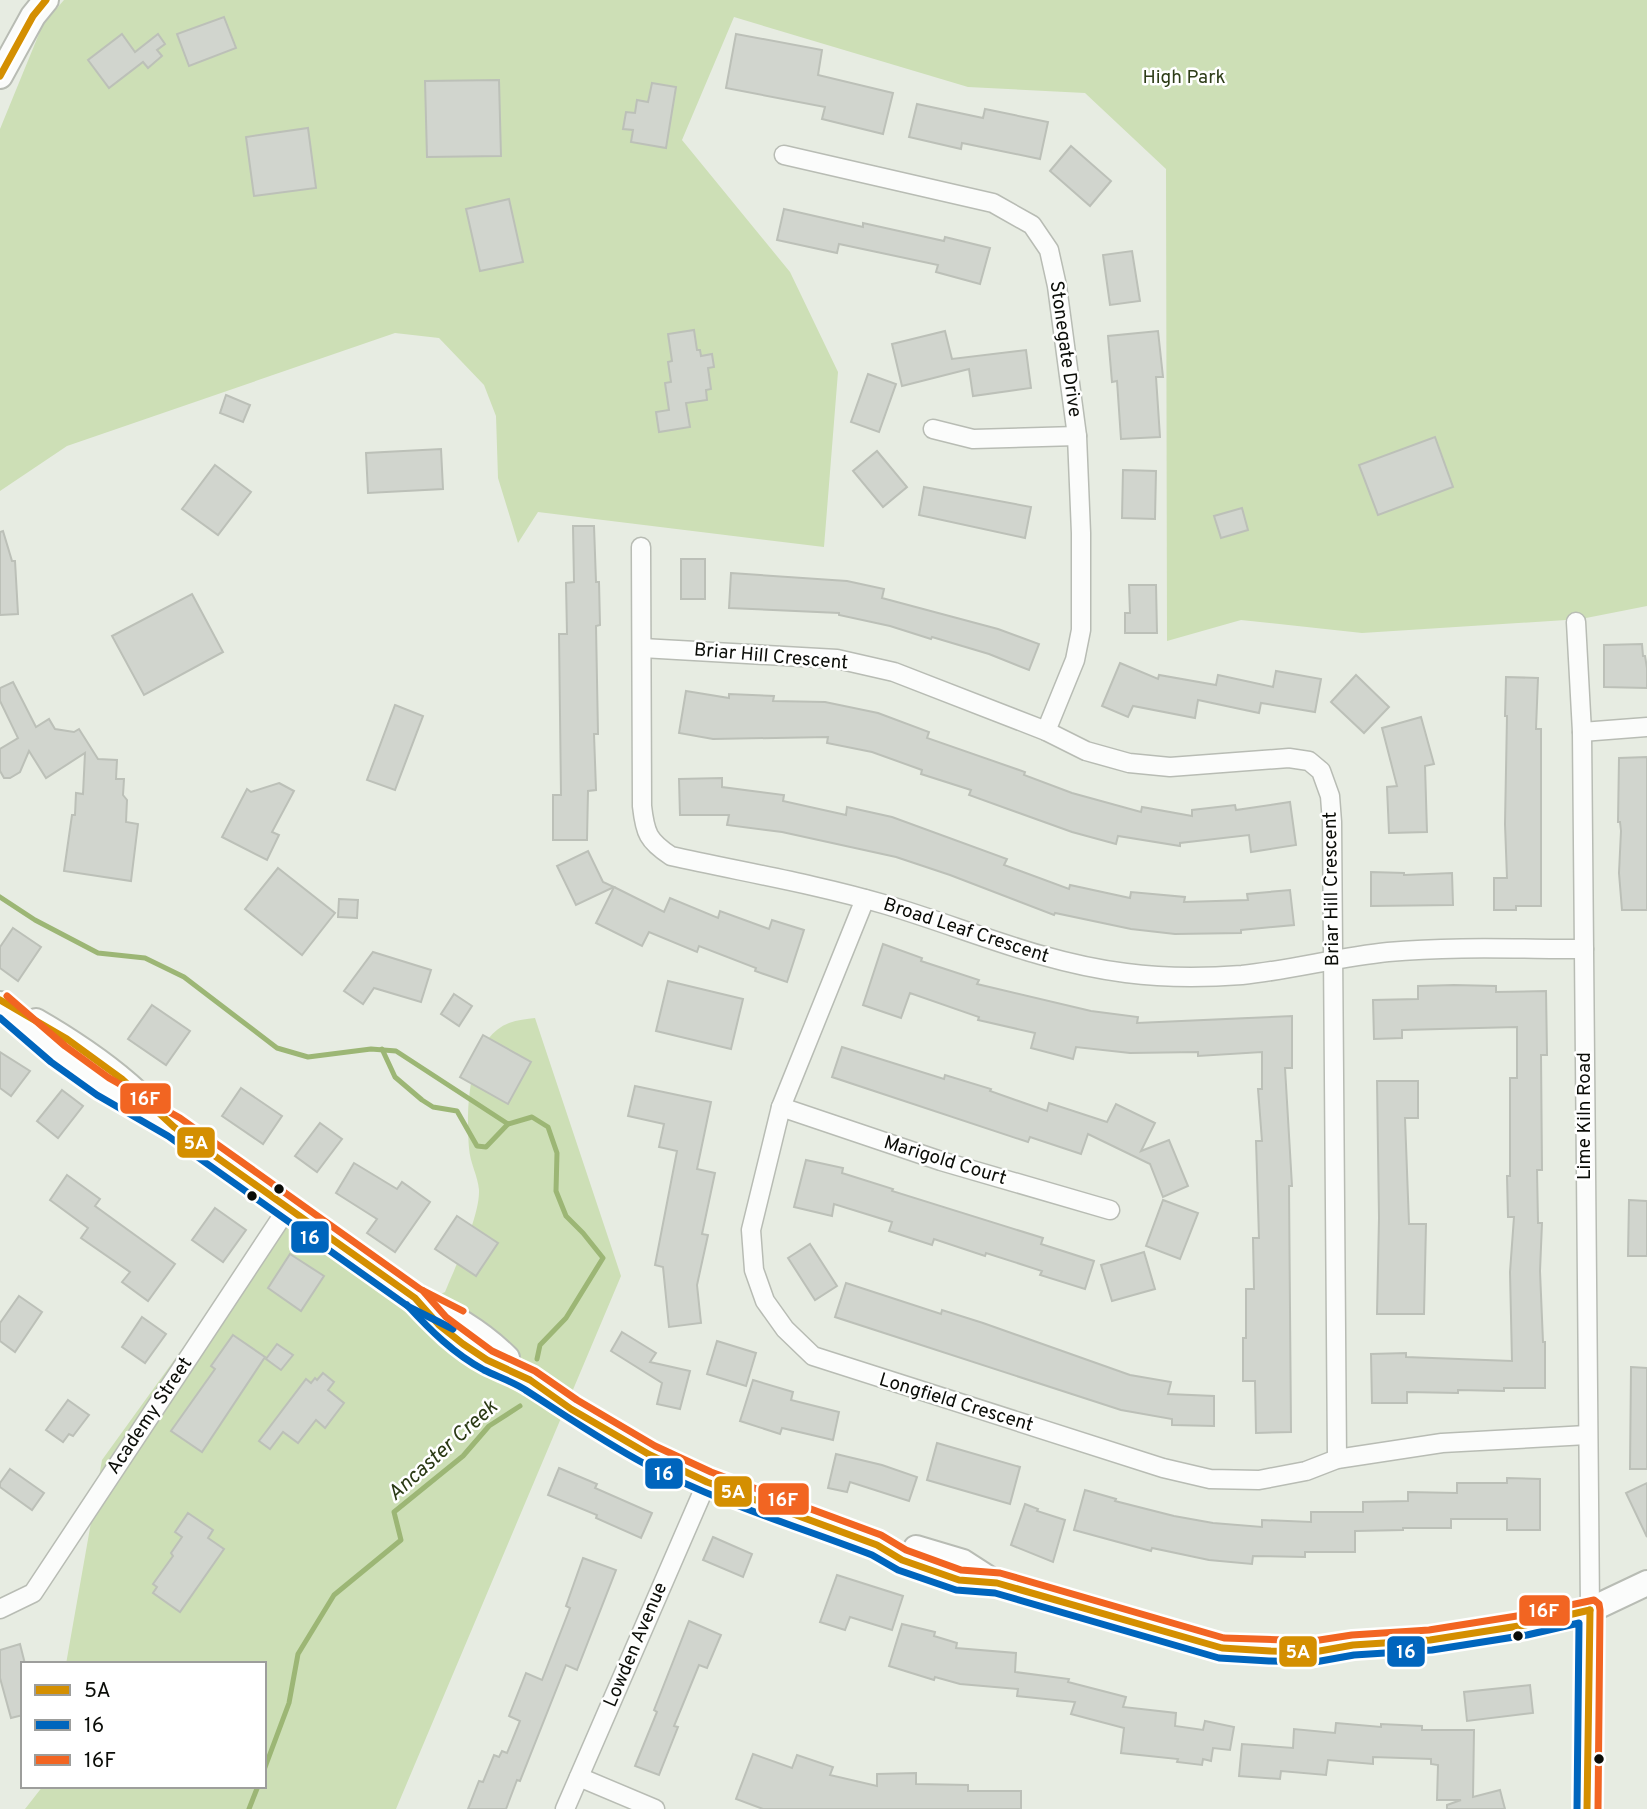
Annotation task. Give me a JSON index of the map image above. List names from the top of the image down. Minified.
{"streets":{"street":["Stonegate Drive","Briar Hill Crescent","Broad Leaf Crescent","Lime Kiln Road","Marigold Court","Longfield Crescent","Academy Street","Lowden Avenue"]},"crossings":[["Stonegate Drive","Briar Hill Crescent"],["Briar Hill Crescent","Broad Leaf Crescent"],["Briar Hill Crescent","Longfield Crescent"],["Broad Leaf Crescent","Lime Kiln Road"],["Broad Leaf Crescent","Longfield Crescent"],["Lime Kiln Road","Longfield Crescent"],["Marigold Court","Longfield Crescent"]],"water":["Ancaster Creek"],"parks":["High Park"],"lines":["transit line 5A","transit line 16F","transit line 16"],"legend":["5A","16","16F"]}
